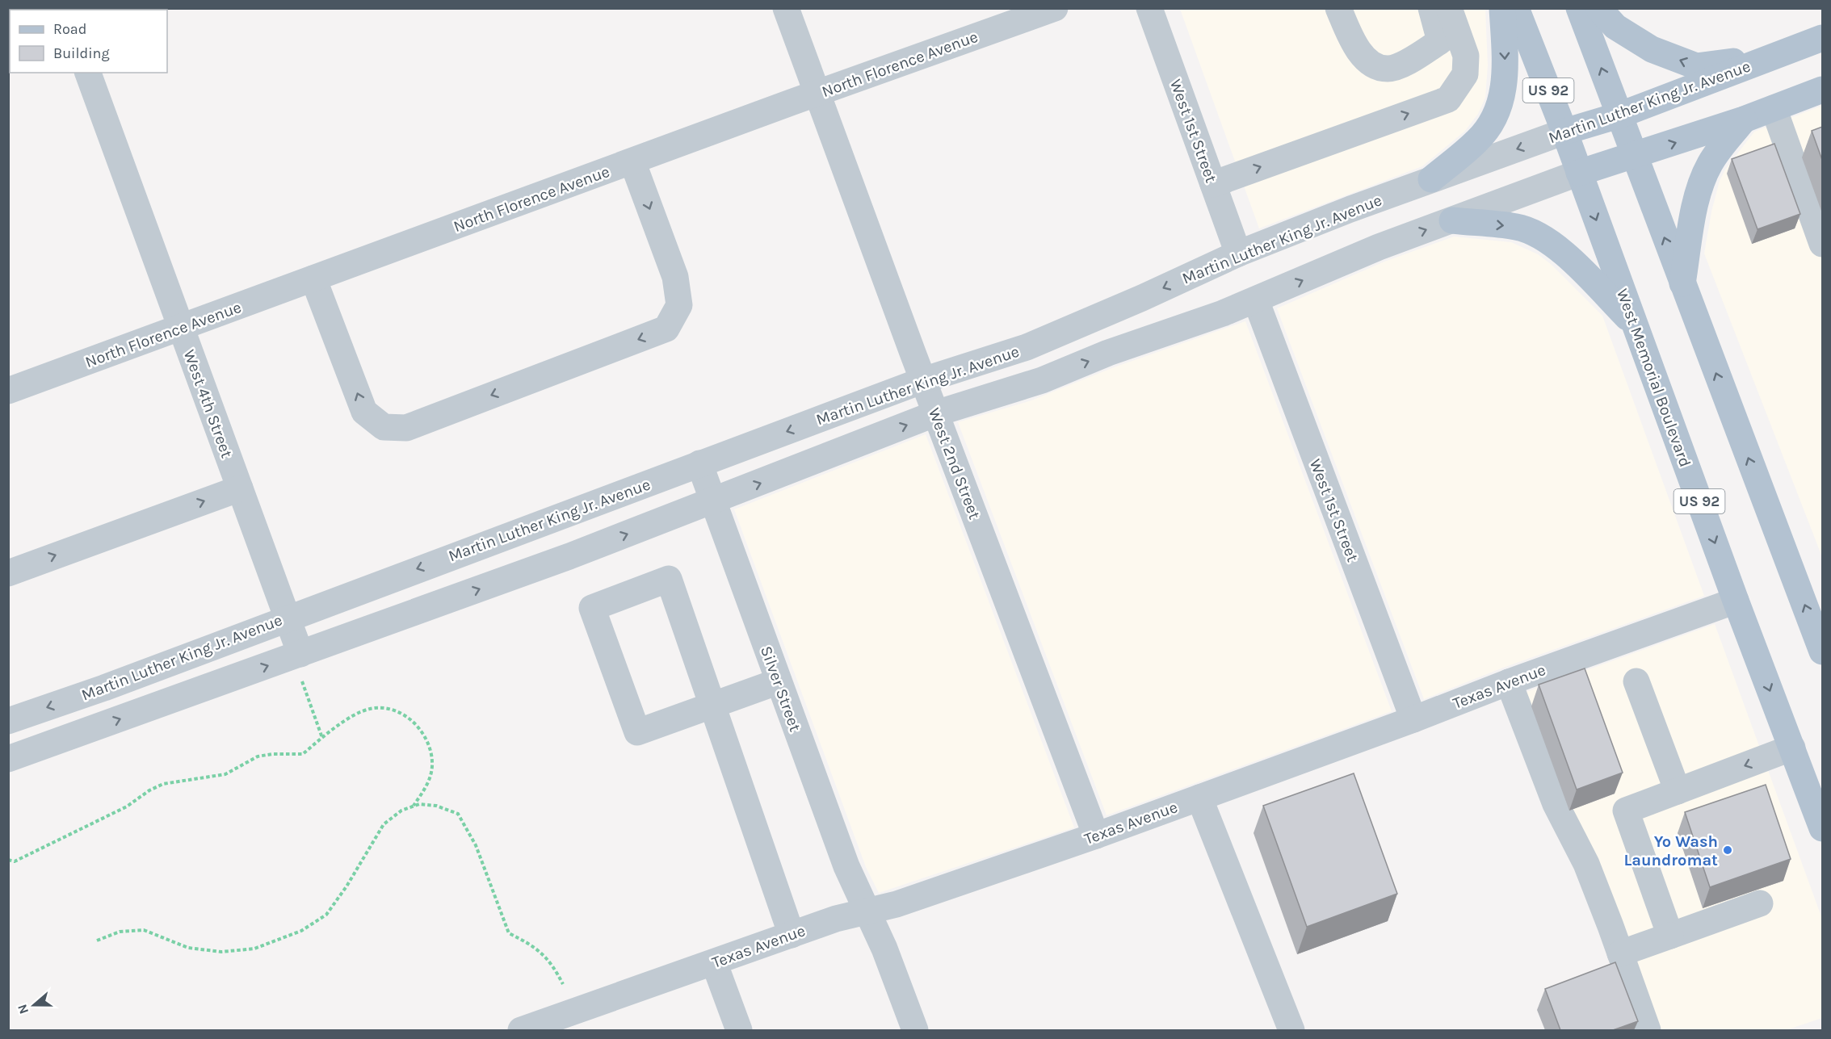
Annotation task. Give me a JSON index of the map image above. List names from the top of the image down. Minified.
{"streets":{"main road":["US 92","Martin Luther King Jr. Avenue","West Memorial Boulevard"],"street":["North Florence Avenue","West 1st Street","West 4th Street","West 2nd Street","Texas Avenue","Silver Street"]},"crossings":[["North Florence Avenue","West 4th Street"],["North Florence Avenue","West 2nd Street"],["Martin Luther King Jr. Avenue","West 1st Street"],["Martin Luther King Jr. Avenue","West Memorial Boulevard"],["Martin Luther King Jr. Avenue","West 4th Street"],["Martin Luther King Jr. Avenue","West 2nd Street"],["Martin Luther King Jr. Avenue","Silver Street"],["West 1st Street","Texas Avenue"],["West Memorial Boulevard","Texas Avenue"],["West 2nd Street","Texas Avenue"],["Texas Avenue","Silver Street"]],"places":["Yo Wash Laundromat"],"legend":["Road","Building"],"north":"left"}
